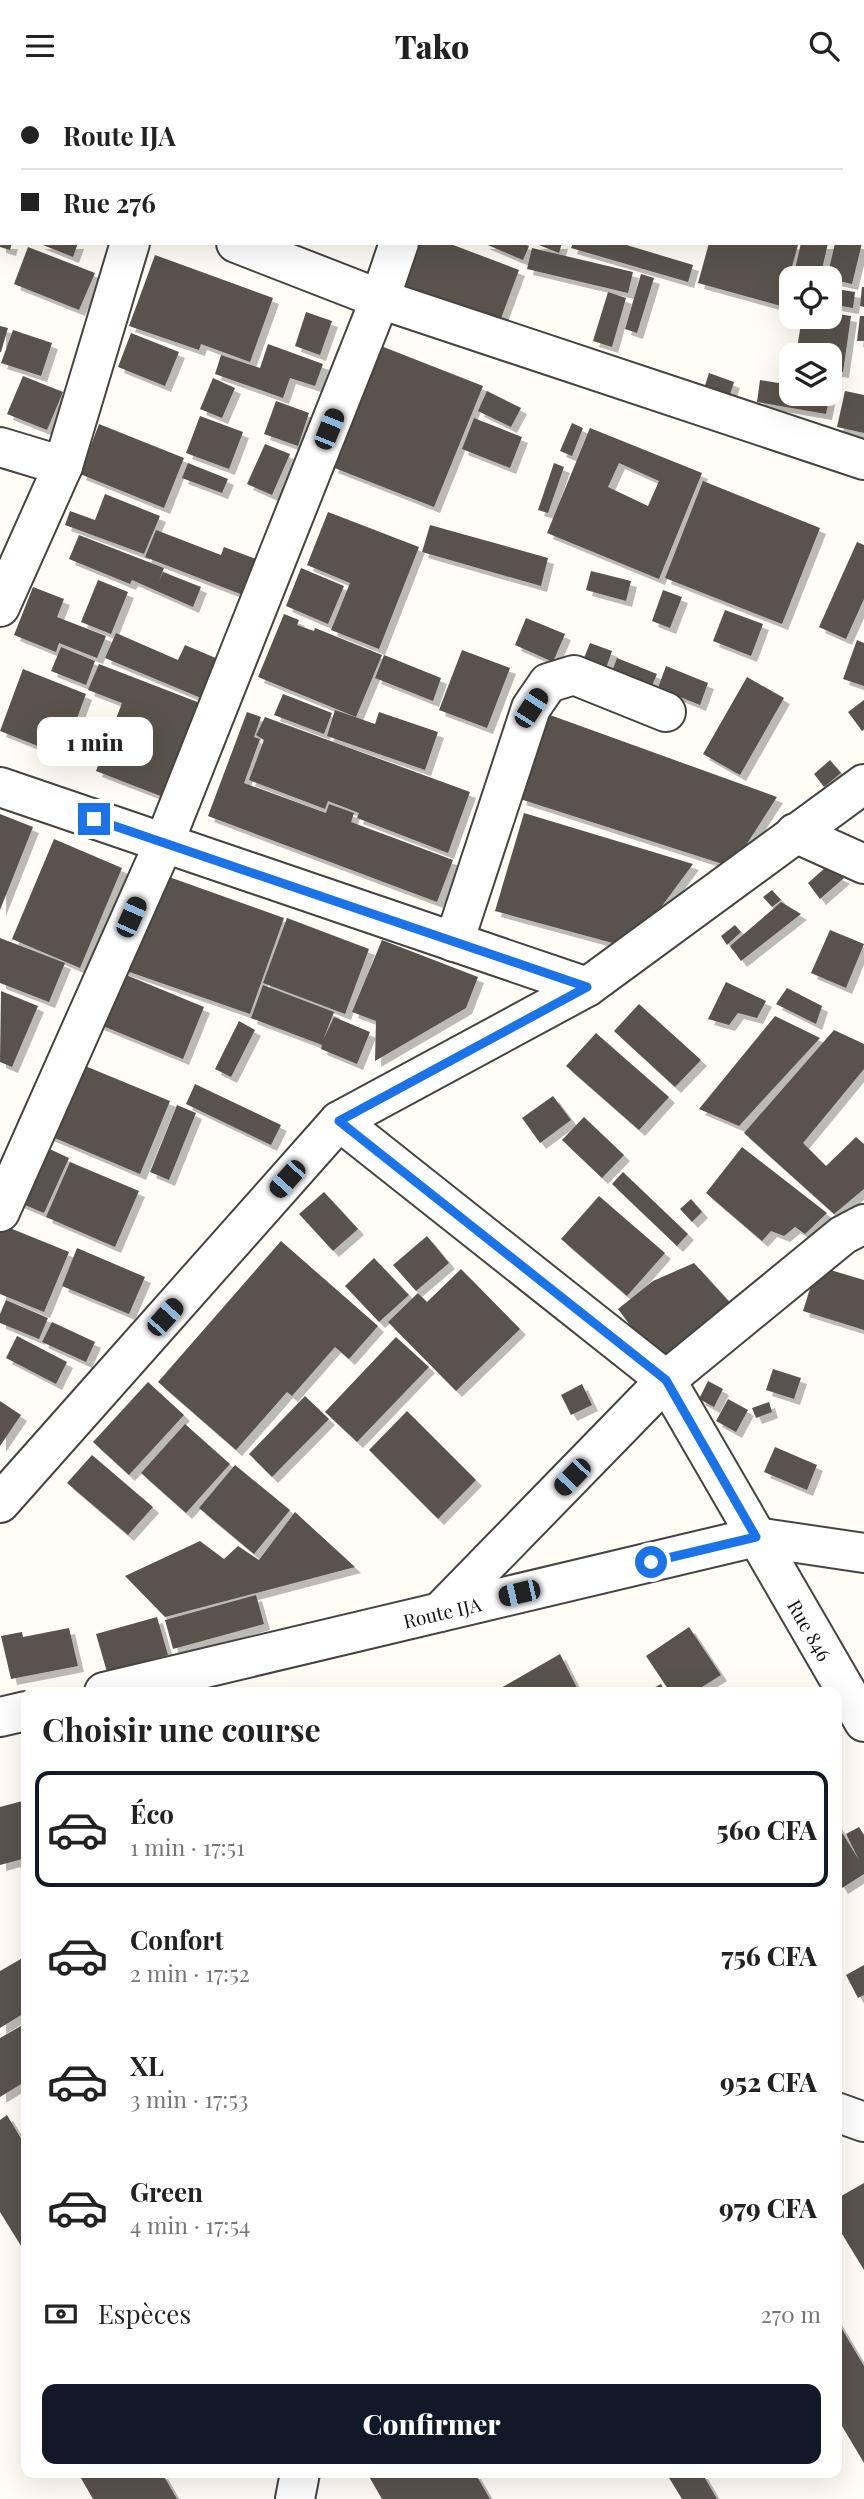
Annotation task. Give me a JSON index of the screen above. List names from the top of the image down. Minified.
{"streets":{"street":["Route IJA","Rue 846"]},"crossings":[["Route IJA","Rue 846"]],"page":{"header":"Tako","banner":["Route IJA","Rue 276"],"bubble":"1 min","heading":"Choisir une course","list":[{"name":"Éco","note":"1 min · 17:51","value":"560 CFA"},{"name":"Confort","note":"2 min · 17:52","value":"756 CFA"},{"name":"XL","note":"3 min · 17:53","value":"952 CFA"},{"name":"Green","note":"4 min · 17:54","value":"979 CFA"}],"pay":["Espèces","270 m"],"buttons":"Confirmer"}}
